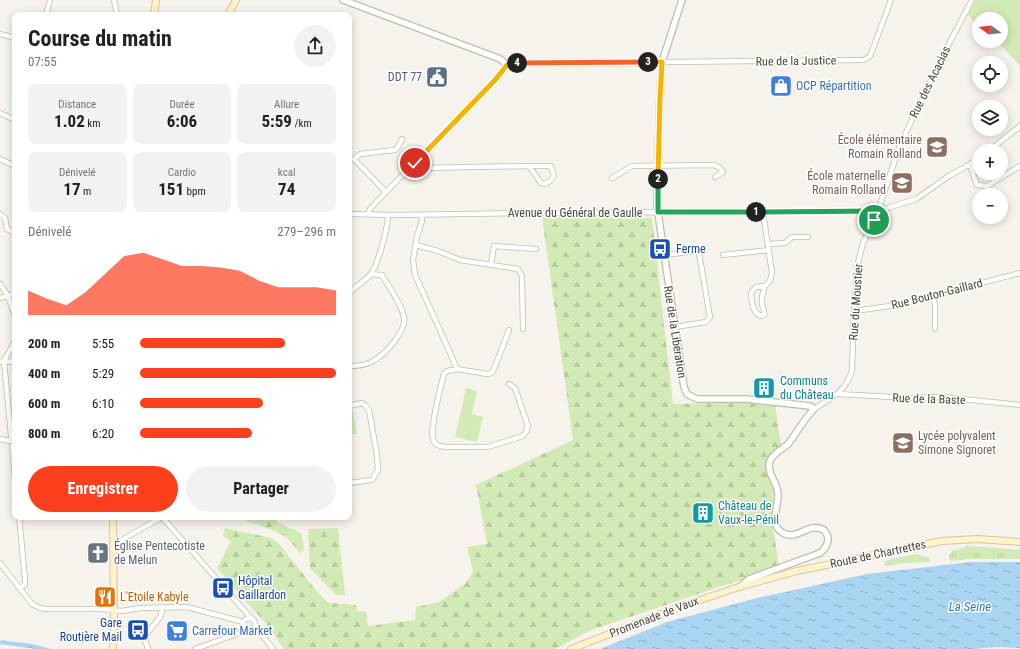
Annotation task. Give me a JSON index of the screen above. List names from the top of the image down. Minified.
{"streets":{"main road":["Route de Chartrettes","Promenade de Vaux"],"street":["Rue de la Justice","Rue des Acacias","Avenue du Général de Gaulle","Rue Bouton-Gaillard","Rue du Moustier","Rue de la Libération","Rue de la Baste"]},"crossings":[["Rue de la Justice","Rue de la Libération"],["Rue des Acacias","Avenue du Général de Gaulle"],["Rue des Acacias","Rue du Moustier"],["Avenue du Général de Gaulle","Rue du Moustier"],["Avenue du Général de Gaulle","Rue de la Libération"],["Rue Bouton-Gaillard","Rue du Moustier"],["Rue du Moustier","Rue de la Baste"],["Route de Chartrettes","Promenade de Vaux"]],"water":["La Seine"],"places":{"public building":["DDT 77"],"shop":["OCP Répartition"],"school or university":["École élémentaire Romain Rolland","École maternelle Romain Rolland","Lycée polyvalent Simone Signoret"],"bus stop":["Ferme","Hôpital Gaillardon","Gare Routière Mail"],"building":["Communs du Château","Château de Vaux-le-Pénil"],"church":["Église Pentecotiste de Melun"],"restaurant":["L'Etoile Kabyle"],"supermarket":["Carrefour Market"]},"north":"left","page":{"map_buttons":["+","−"],"heading":["Course du matin","07:55"],"pins":["3","4","2","1"],"stats":[["Distance","1.02 km"],["Durée","6:06"],["Allure","5:59 /km"],["Dénivelé","17 m"],["Cardio","151 bpm"],["kcal","74"]],"chart":["Dénivelé","279–296 m"],"list":[{"name":"200 m","note":"5:55"},{"name":"400 m","note":"5:29"},{"name":"600 m","note":"6:10"},{"name":"800 m","note":"6:20"}],"buttons":["Enregistrer","Partager"]}}
